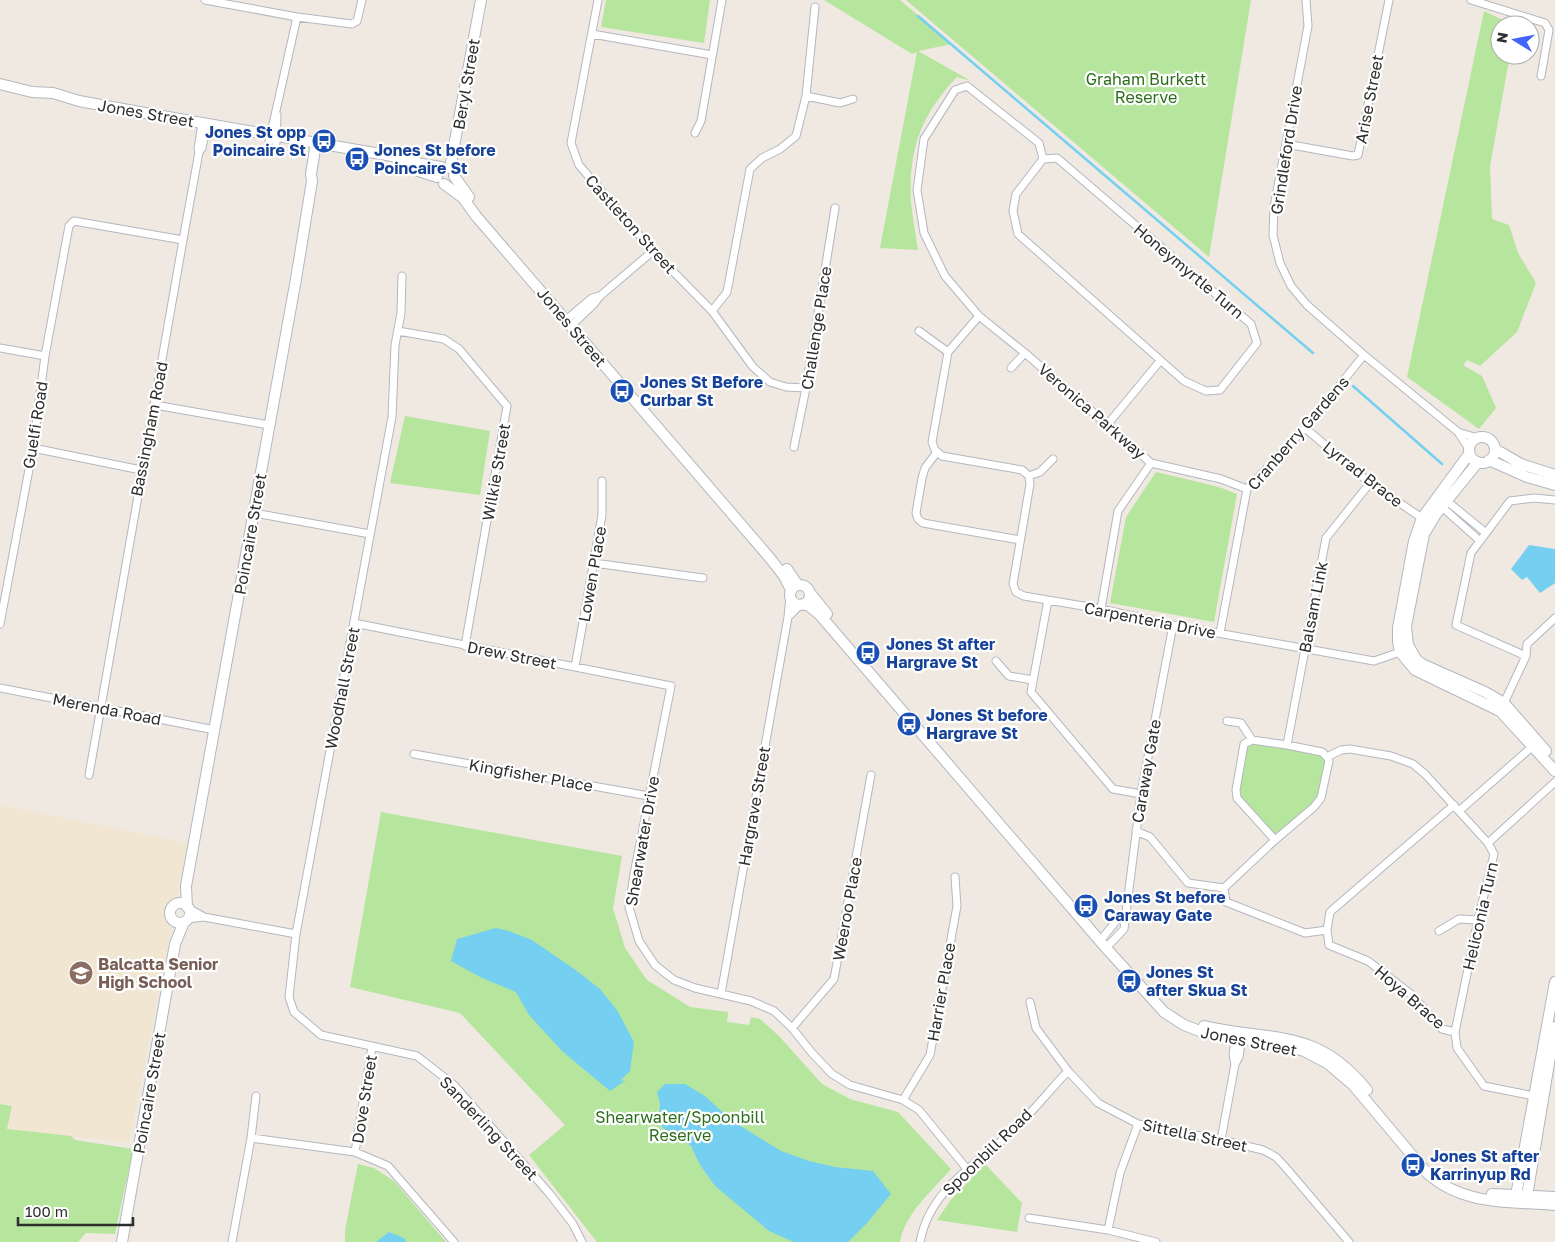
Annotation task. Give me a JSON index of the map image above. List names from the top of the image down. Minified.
{"streets":{"street":["Beryl Street","Arise Street","Jones Street","Grindleford Drive","Castleton Street","Honeymyrtle Turn","Challenge Place","Veronica Parkway","Guelfi Road","Bassingham Road","Cranberry Gardens","Wilkie Street","Lyrrad Brace","Poincaire Street","Lowen Place","Balsam Link","Carpenteria Drive","Drew Street","Woodhall Street","Merenda Road","Caraway Gate","Kingfisher Place","Hargrave Street","Shearwater Drive","Weeroo Place","Heliconia Turn","Harrier Place","Hoya Brace","Dove Street","Sanderling Street","Sittella Street","Spoonbill Road"]},"crossings":[["Beryl Street","Jones Street"],["Arise Street","Grindleford Drive"],["Jones Street","Bassingham Road"],["Jones Street","Poincaire Street"],["Jones Street","Caraway Gate"],["Jones Street","Hargrave Street"],["Grindleford Drive","Cranberry Gardens"],["Castleton Street","Challenge Place"],["Honeymyrtle Turn","Veronica Parkway"],["Veronica Parkway","Cranberry Gardens"],["Guelfi Road","Bassingham Road"],["Bassingham Road","Merenda Road"],["Cranberry Gardens","Lyrrad Brace"],["Cranberry Gardens","Carpenteria Drive"],["Wilkie Street","Drew Street"],["Wilkie Street","Woodhall Street"],["Lyrrad Brace","Balsam Link"],["Poincaire Street","Merenda Road"],["Lowen Place","Drew Street"],["Balsam Link","Carpenteria Drive"],["Balsam Link","Heliconia Turn"],["Carpenteria Drive","Caraway Gate"],["Drew Street","Woodhall Street"],["Drew Street","Shearwater Drive"],["Woodhall Street","Dove Street"],["Woodhall Street","Sanderling Street"],["Kingfisher Place","Shearwater Drive"],["Hargrave Street","Shearwater Drive"],["Shearwater Drive","Weeroo Place"],["Shearwater Drive","Harrier Place"],["Shearwater Drive","Spoonbill Road"],["Heliconia Turn","Hoya Brace"],["Dove Street","Sanderling Street"],["Sittella Street","Spoonbill Road"]],"parks":["Graham Burkett Reserve","Shearwater/Spoonbill Reserve"],"places":{"bus stop":["Jones St opp Poincaire St","Jones St before Poincaire St","Jones St Before Curbar St","Jones St after Hargrave St","Jones St before Hargrave St","Jones St before Caraway Gate","Jones St after Skua St","Jones St after Karrinyup Rd"],"school or university":["Balcatta Senior High School"]},"scale_bar":"100 m","north":"left"}
